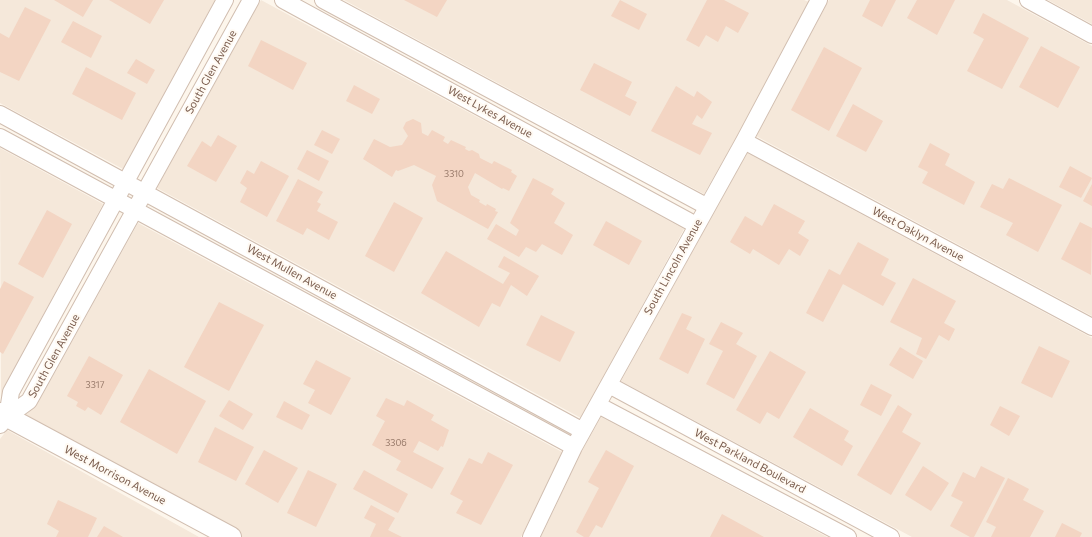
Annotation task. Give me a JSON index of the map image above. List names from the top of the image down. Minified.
{"streets":{"street":["South Glen Avenue","West Lykes Avenue","West Oaklyn Avenue","South Lincoln Avenue","West Mullen Avenue","West Parkland Boulevard","West Morrison Avenue"]},"crossings":[["South Glen Avenue","West Mullen Avenue"],["South Glen Avenue","West Morrison Avenue"],["West Lykes Avenue","South Lincoln Avenue"],["West Oaklyn Avenue","South Lincoln Avenue"],["South Lincoln Avenue","West Mullen Avenue"],["South Lincoln Avenue","West Parkland Boulevard"]],"house_numbers":["3310","3317","3306"]}
